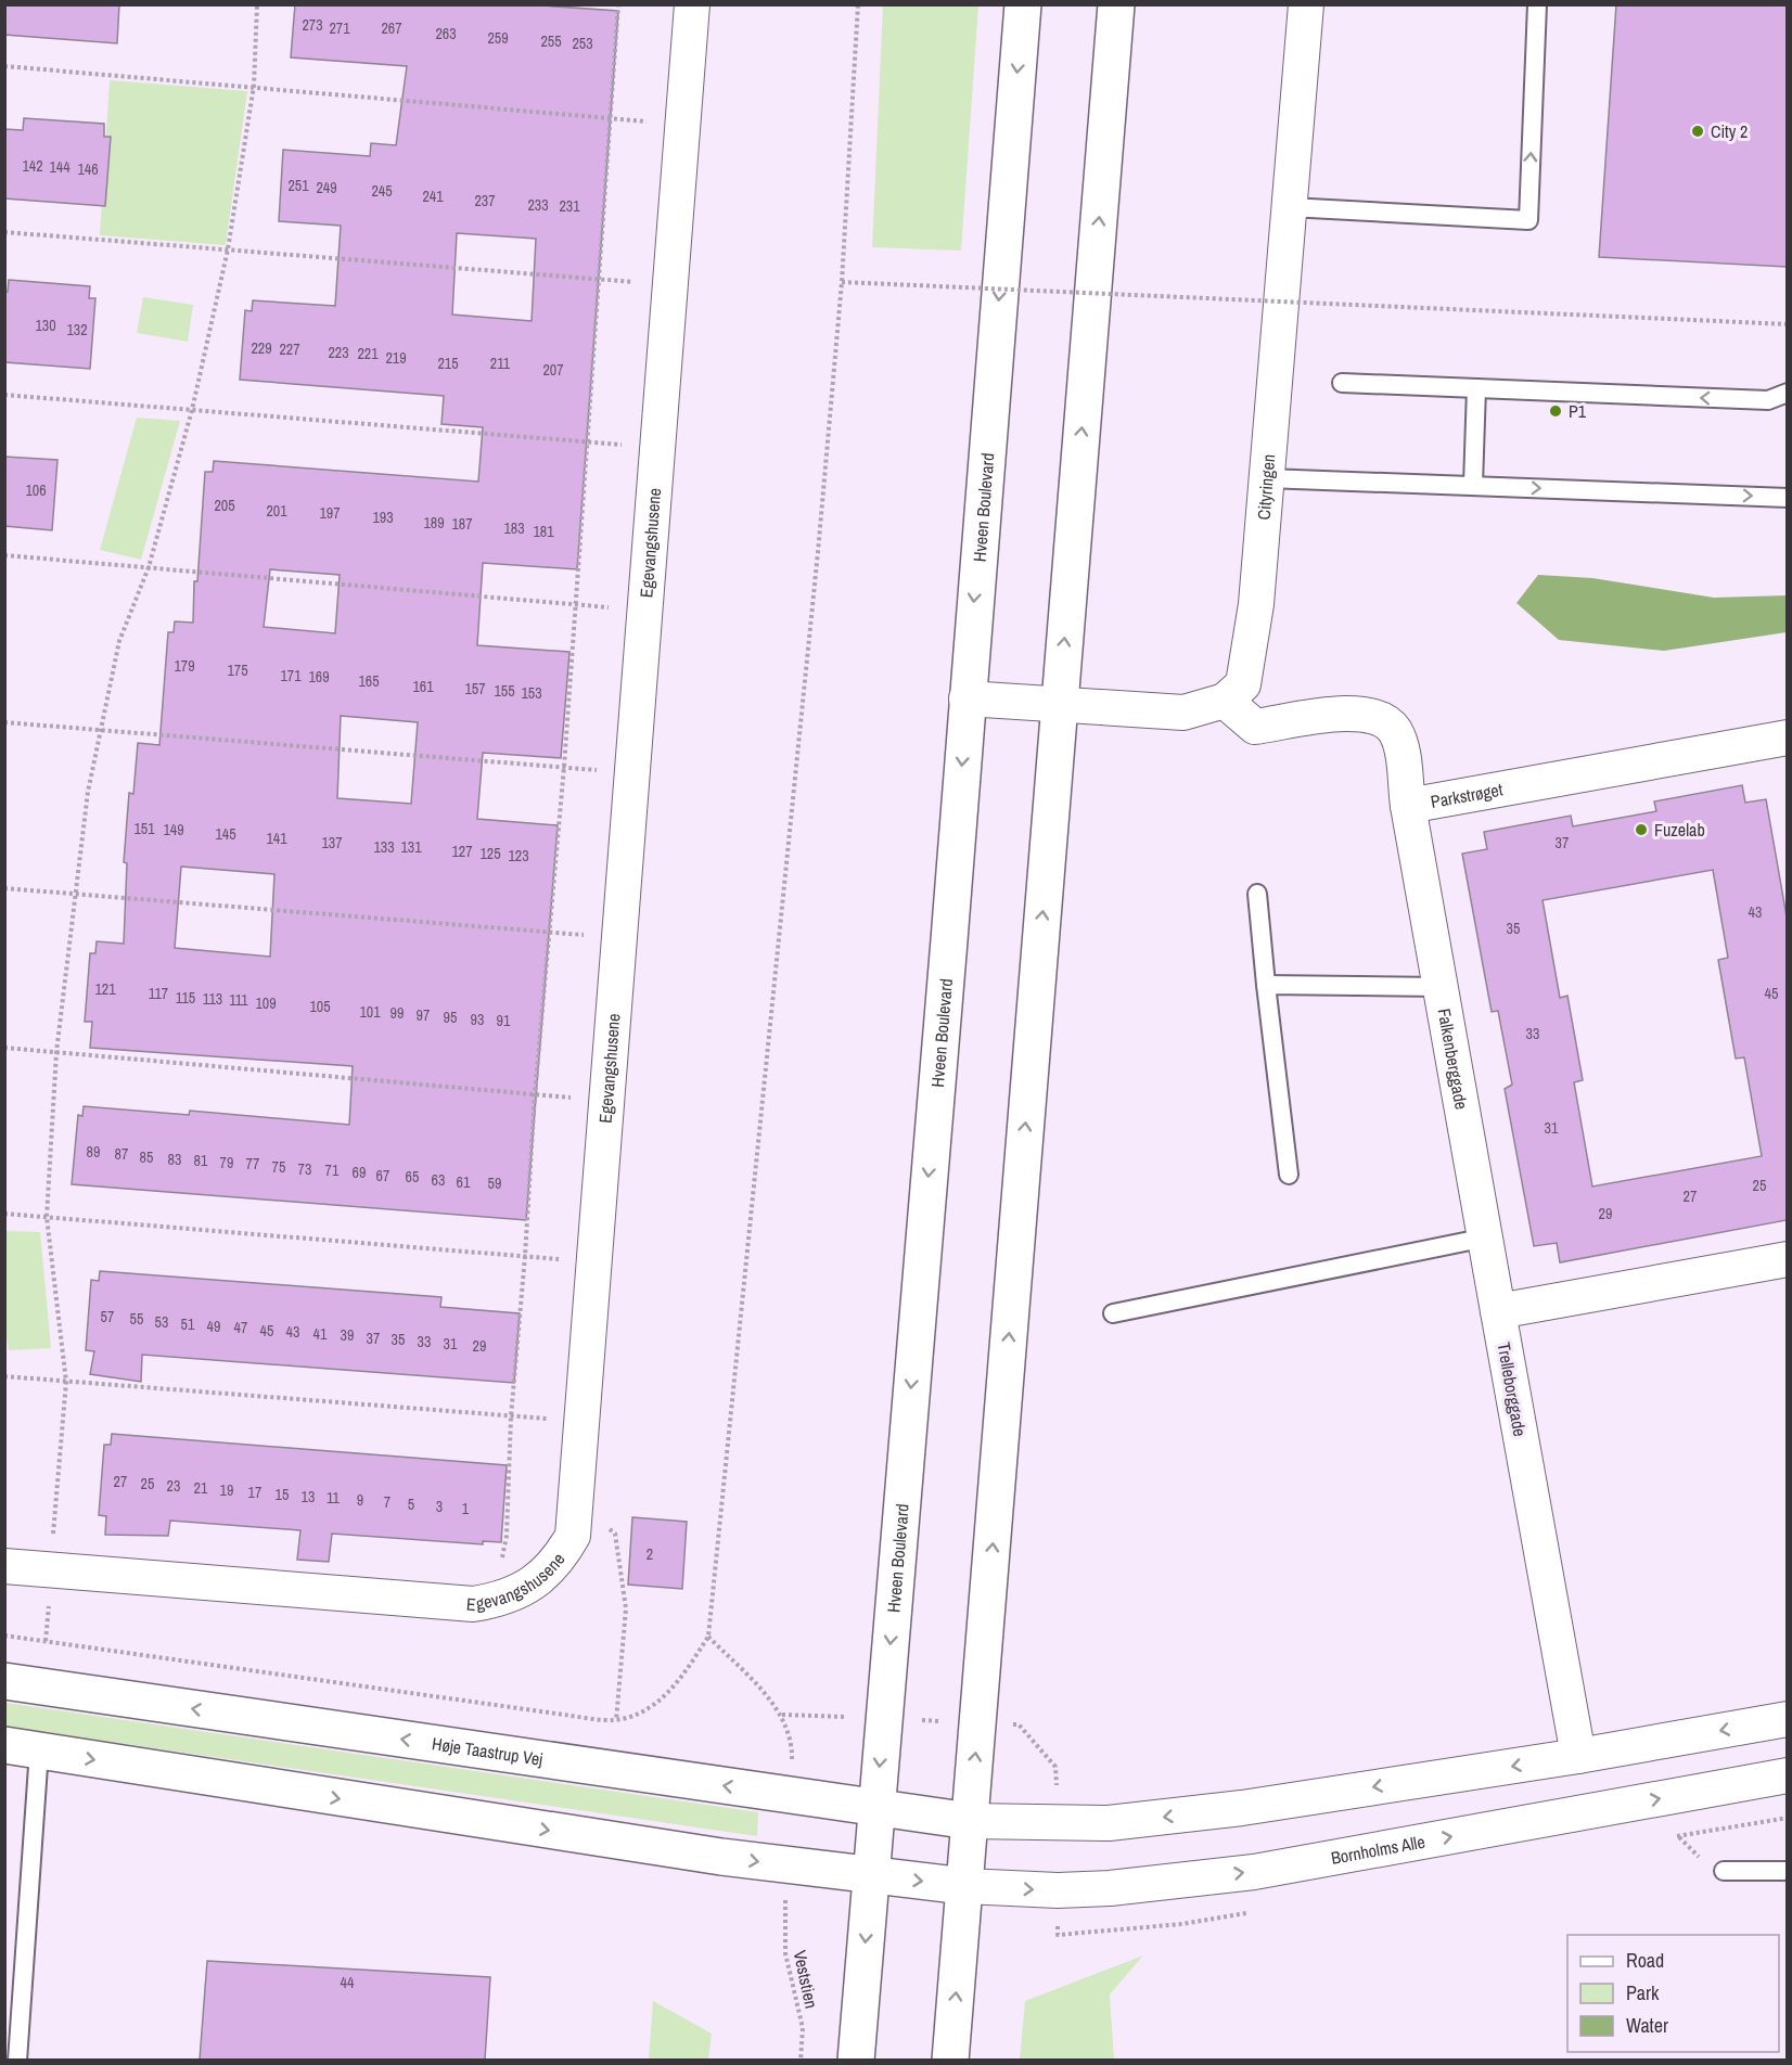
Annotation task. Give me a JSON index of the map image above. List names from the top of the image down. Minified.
{"streets":{"street":["Cityringen","Hveen Boulevard","Egevangshusene","Parkstrøget","Falkenberggade","Trelleborggade","Høje Taastrup Vej","Bornholms Alle"],"path":["Veststien"]},"crossings":[["Cityringen","Parkstrøget"],["Hveen Boulevard","Høje Taastrup Vej"],["Parkstrøget","Falkenberggade"],["Falkenberggade","Trelleborggade"]],"places":["City 2","P1","Fuzelab"],"house_numbers":["273","271","267","263","259","255","253","142","144","146","251","249","245","241","237","233","231","130","132","229","227","223","221","219","215","211","207","106","205","201","197","193","189","187","183","181","179","175","171","169","165","161","157","155","153","151","149","145","141","137","37","133","131","127","125","123","43","35","121","117","45","115","113","111","109","105","101","99","97","95","93","91","33","31","89","87","85","83","81","79","77","75","73","71","69","67","65","63","61","59","25","27","29","57","55","53","51","49","47","45","43","41","39","37","35","33","31","29","27","25","23","21","19","17","15","13","11","9","7","5","3","1","2","44"],"legend":["Road","Park","Water"]}
